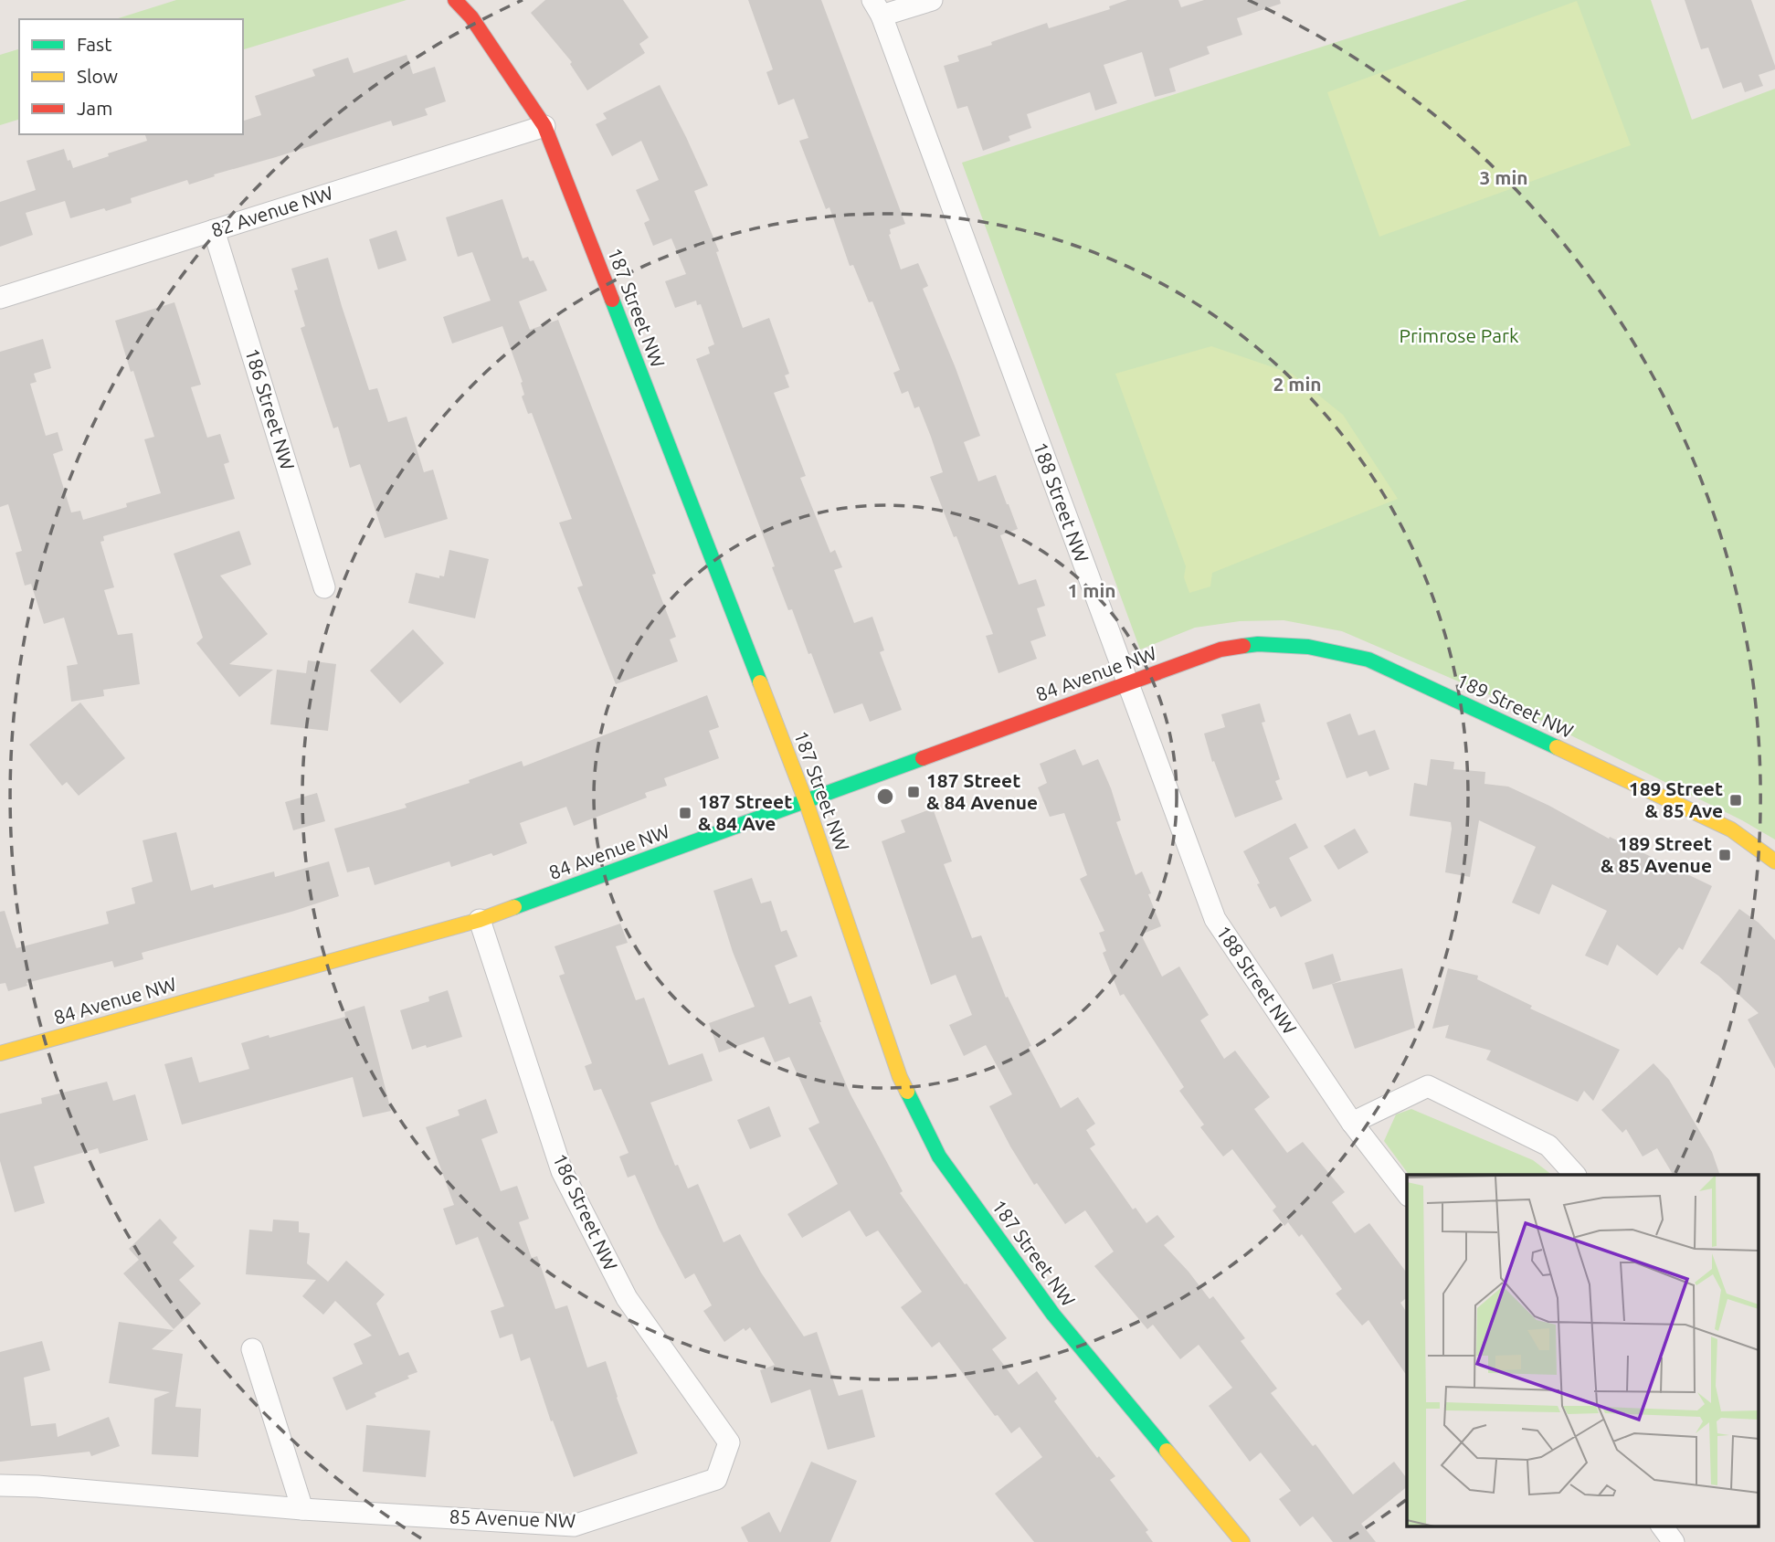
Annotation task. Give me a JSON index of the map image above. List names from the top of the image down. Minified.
{"streets":{"street":["82 Avenue NW","187 Street NW","186 Street NW","188 Street NW","84 Avenue NW","189 Street NW","85 Avenue NW"]},"crossings":[["82 Avenue NW","187 Street NW"],["82 Avenue NW","186 Street NW"],["187 Street NW","84 Avenue NW"],["186 Street NW","84 Avenue NW"],["186 Street NW","85 Avenue NW"],["188 Street NW","84 Avenue NW"],["84 Avenue NW","189 Street NW"]],"parks":["Primrose Park"],"places":{"transit":["187 Street & 84 Avenue","189 Street & 85 Ave","187 Street & 84 Ave","189 Street & 85 Avenue"]},"legend":["Fast","Slow","Jam"],"rings":["3 min","2 min","1 min"]}
